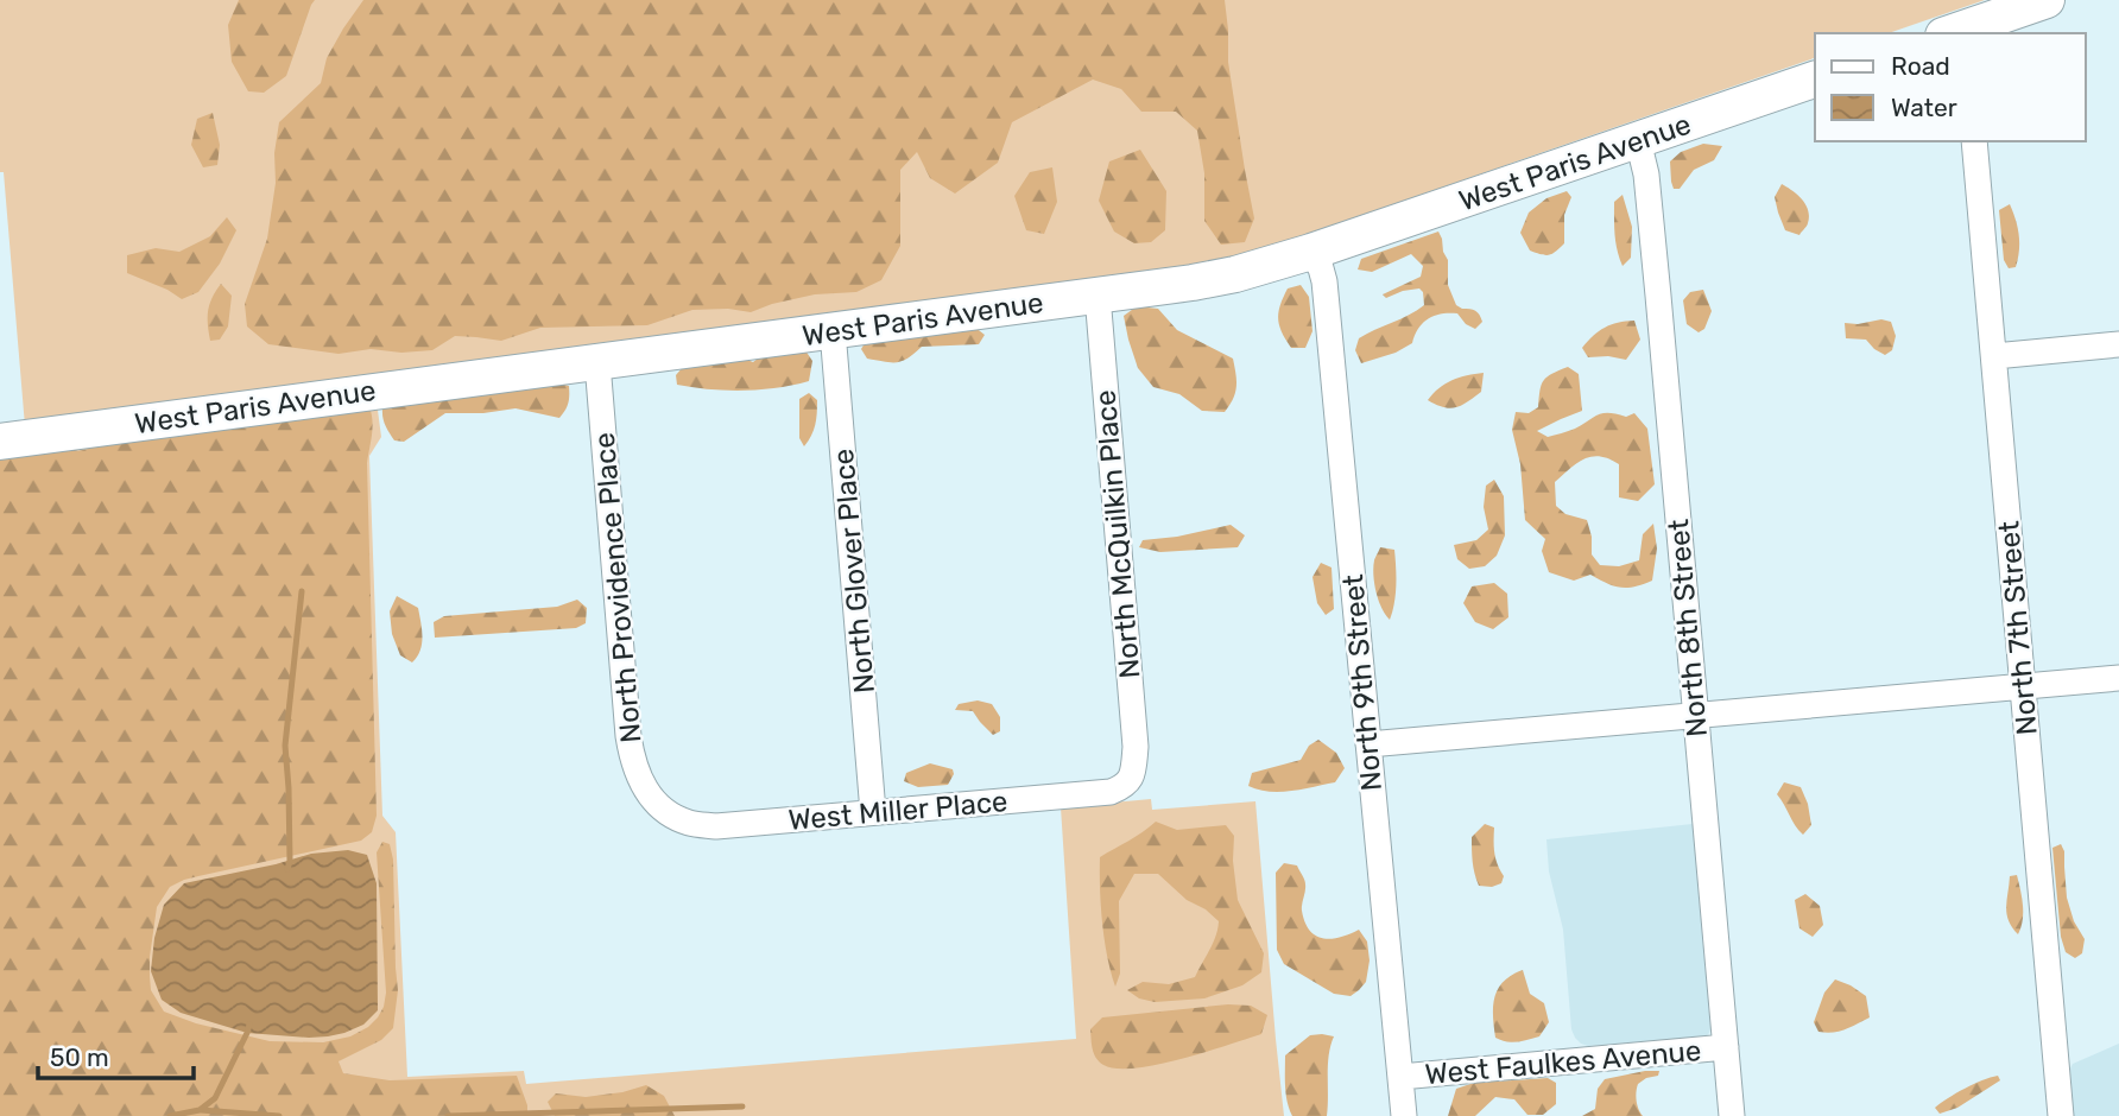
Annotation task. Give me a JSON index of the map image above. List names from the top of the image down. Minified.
{"streets":{"main road":["West Paris Avenue"],"street":["North McQuilkin Place","North Glover Place","North Providence Place","North 8th Street","North 7th Street","North 9th Street","West Miller Place","West Faulkes Avenue"]},"crossings":[["West Paris Avenue","North McQuilkin Place"],["West Paris Avenue","North Glover Place"],["West Paris Avenue","North Providence Place"],["West Paris Avenue","North 8th Street"],["West Paris Avenue","North 9th Street"],["North McQuilkin Place","West Miller Place"],["North Glover Place","West Miller Place"],["North Providence Place","West Miller Place"],["North 8th Street","West Faulkes Avenue"],["North 9th Street","West Faulkes Avenue"]],"legend":["Road","Water"],"scale_bar":"50 m"}
